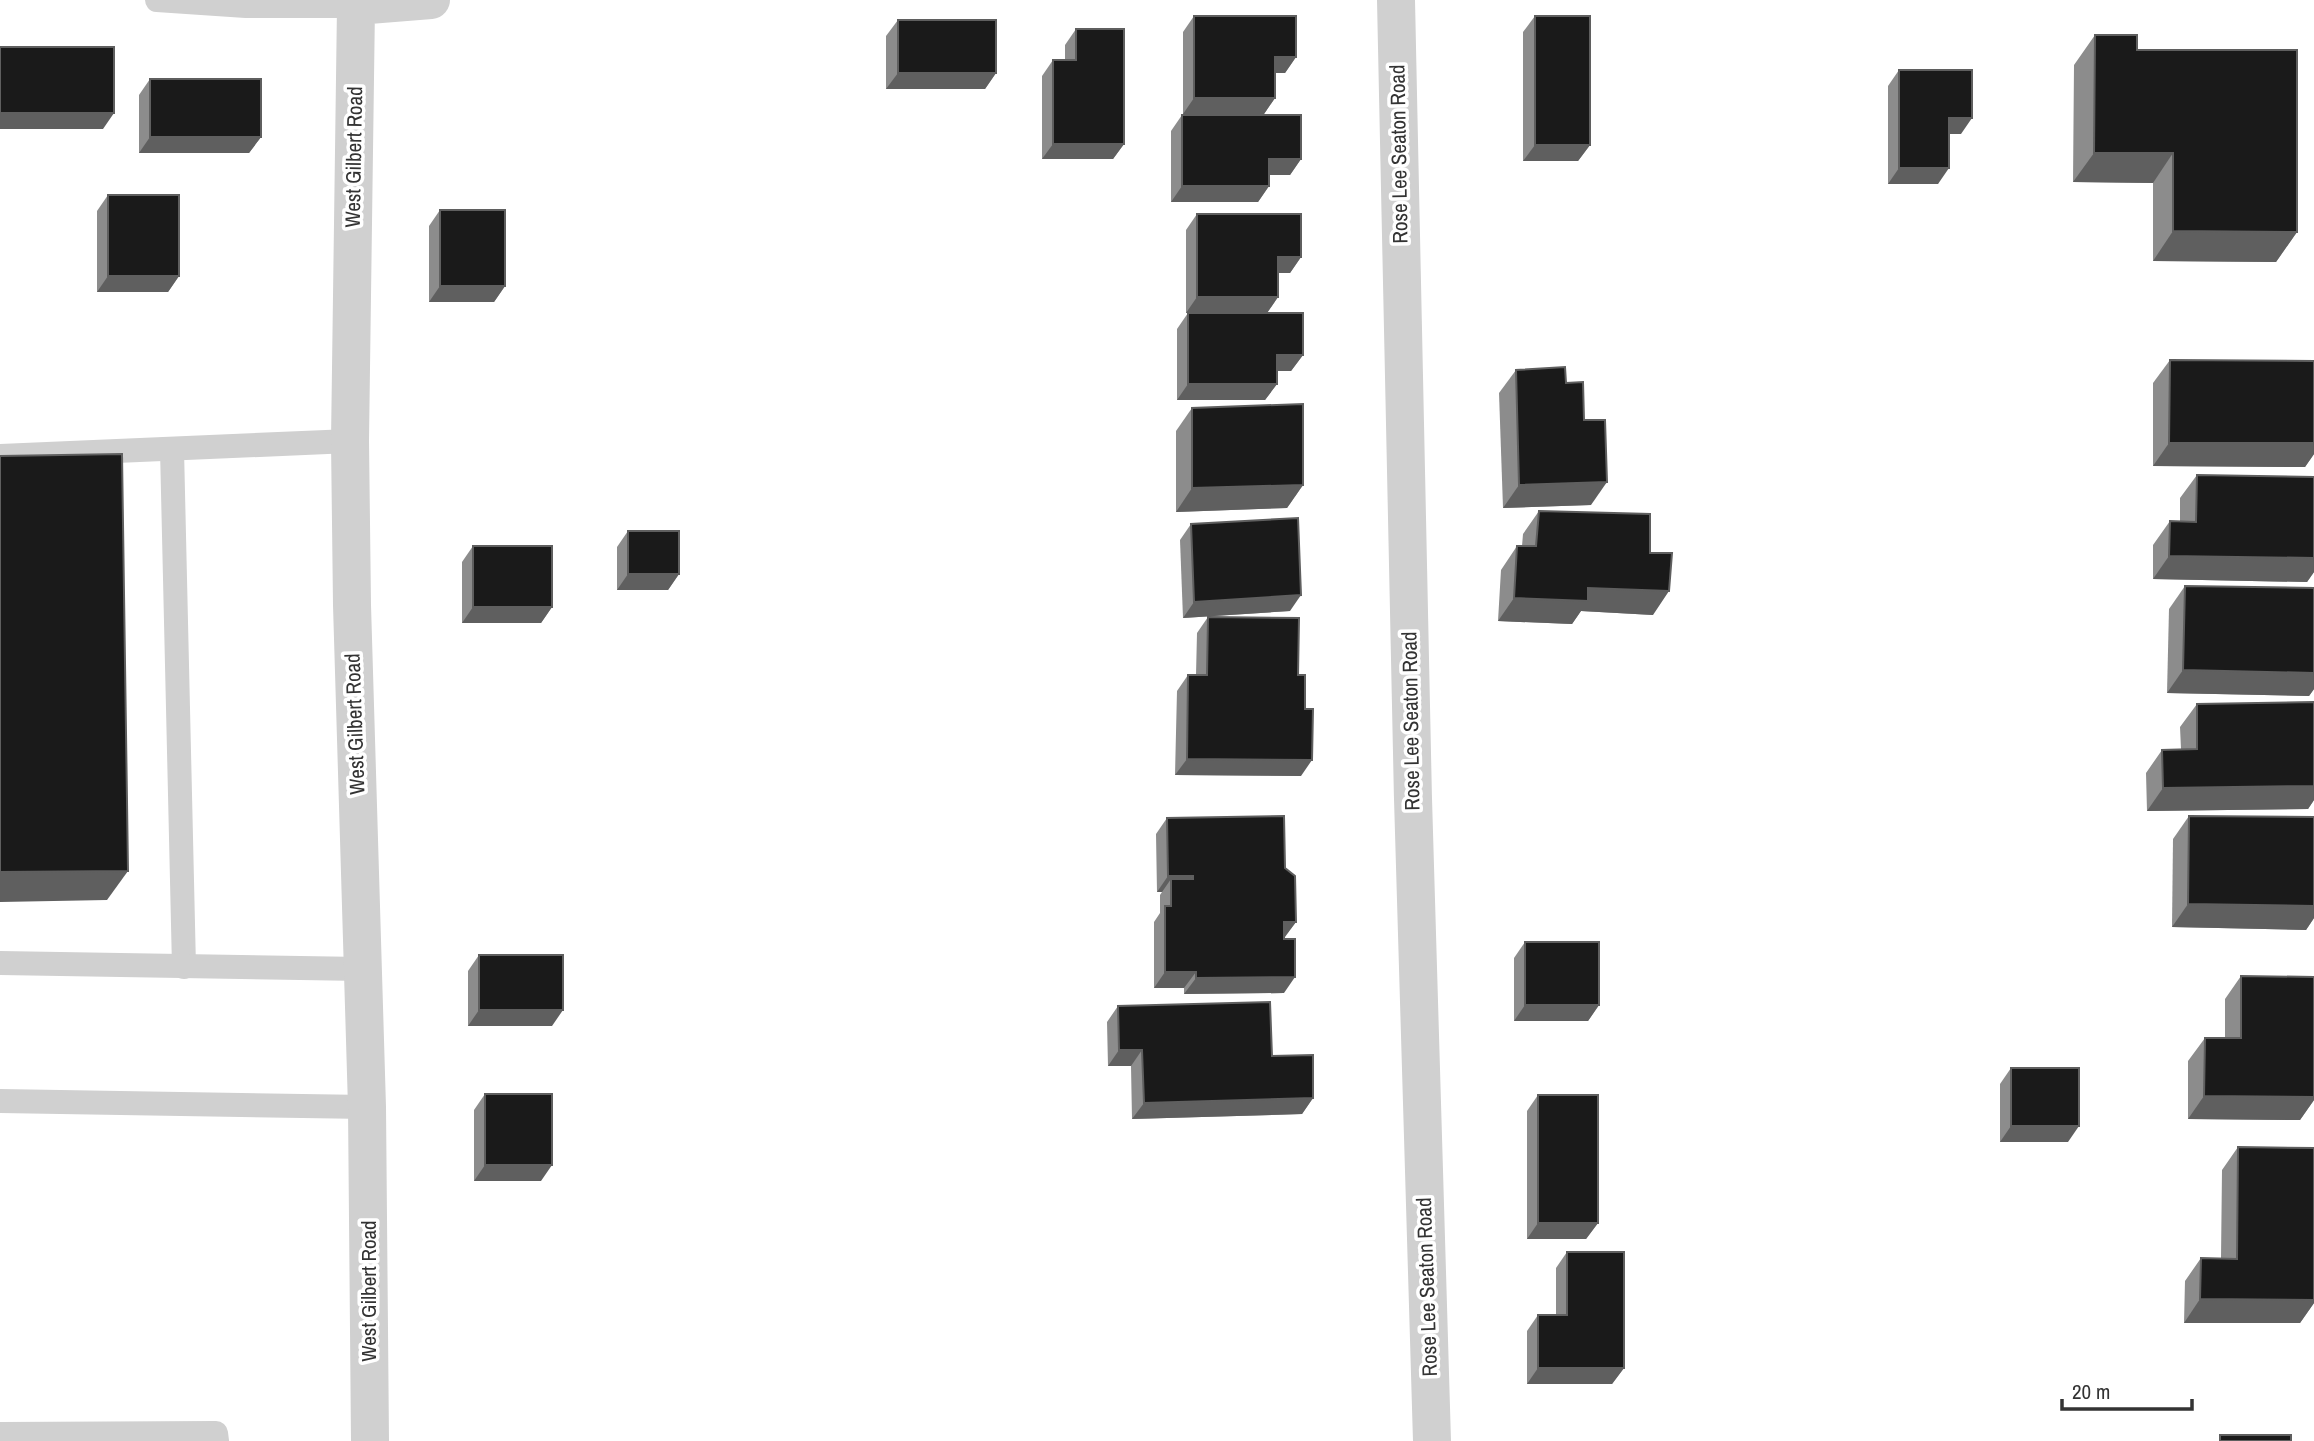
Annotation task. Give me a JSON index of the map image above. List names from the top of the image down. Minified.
{"streets":{"street":["Rose Lee Seaton Road","West Gilbert Road"]},"scale_bar":"20 m"}
